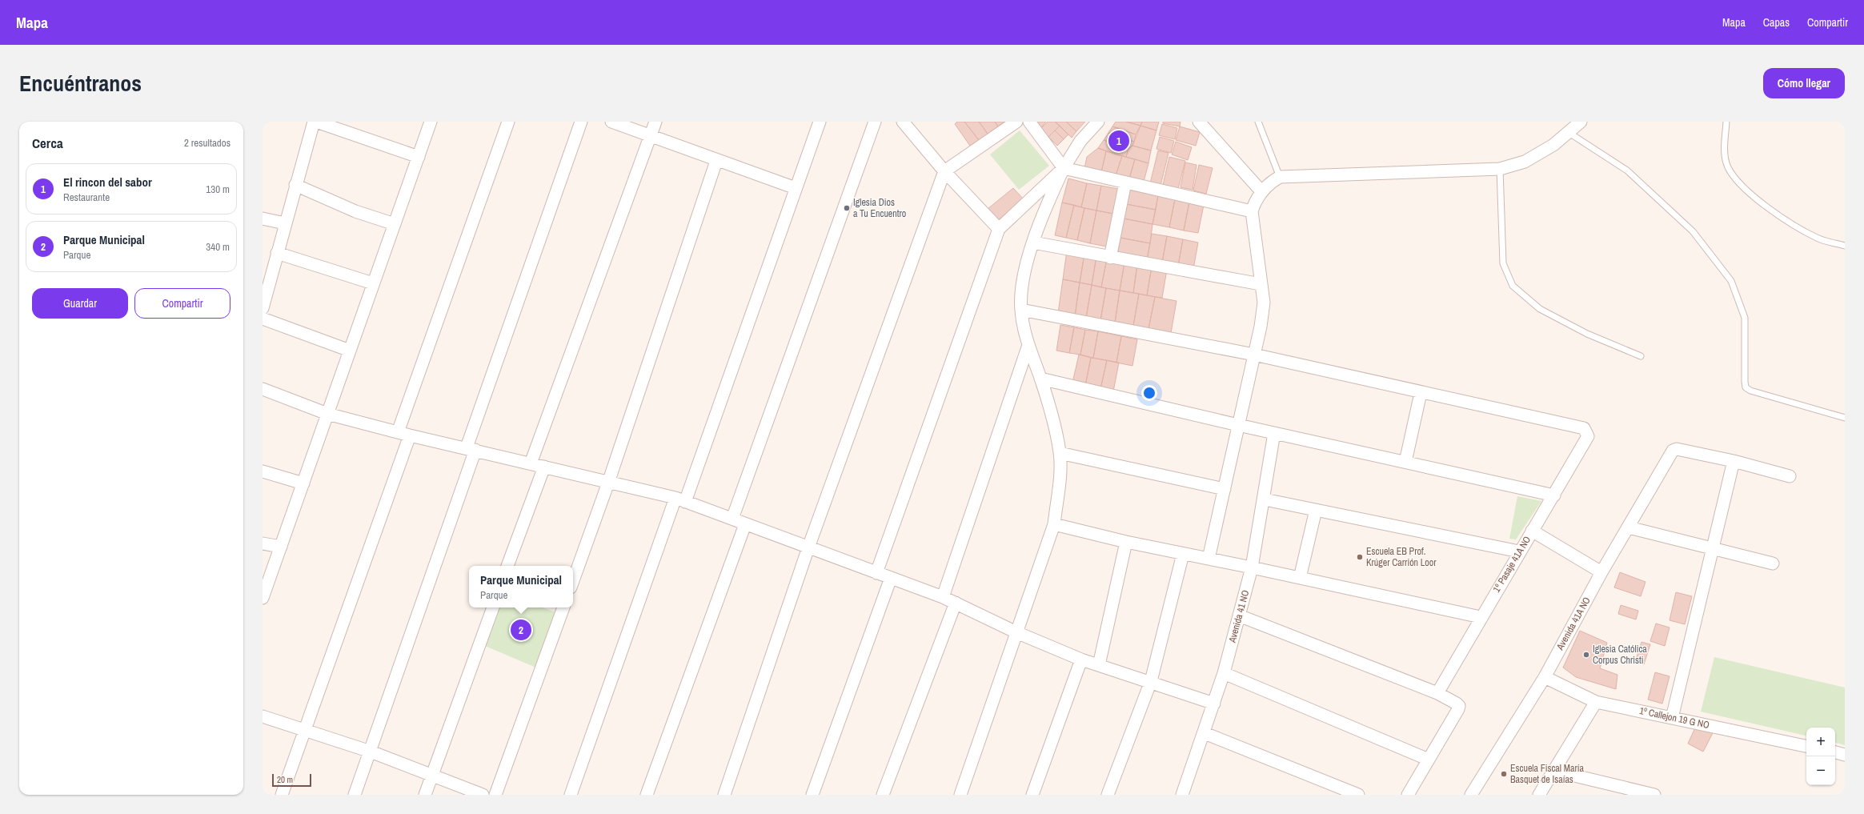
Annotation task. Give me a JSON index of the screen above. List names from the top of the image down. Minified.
{"streets":{"street":["1º Pasaje 41A NO","Avenida 41 NO","Avenida 41A NO","1º Callejon 19 G NO"]},"crossings":[["Avenida 41A NO","1º Callejon 19 G NO"]],"places":["Iglesia Dios a Tu Encuentro","Escuela EB Prof. Krúger Carrión Loor","Iglesia Católica Corpus Christi","Escuela Fiscal María Basquet de Isaías"],"scale_bar":"20 m","page":{"header":"Mapa","nav":["Mapa","Capas","Compartir"],"title":"Encuéntranos","buttons":["Cómo llegar",["Guardar","Compartir"]],"heading":["Cerca","2 resultados"],"pins":["1","2"],"list":[{"mark":"1","name":"El rincon del sabor","note":"Restaurante","value":"130 m"},{"mark":"2","name":"Parque Municipal","note":"Parque","value":"340 m"}],"popup":["Parque Municipal","Parque"],"map_buttons":["+","−"],"scale":"20 m"}}
